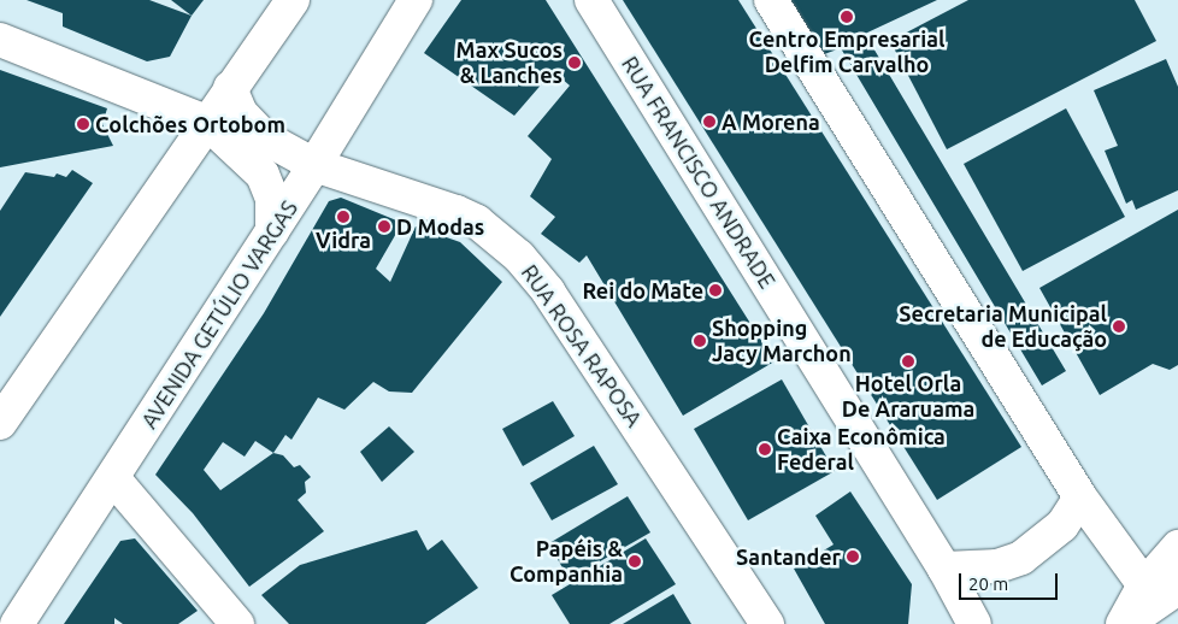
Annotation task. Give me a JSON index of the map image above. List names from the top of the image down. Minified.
{"streets":{"main road":["RUA FRANCISCO ANDRADE","AVENIDA GETÚLIO VARGAS","RUA ROSA RAPOSA"]},"crossings":[["AVENIDA GETÚLIO VARGAS","RUA ROSA RAPOSA"]],"places":["Centro Empresarial Delfim Carvalho","Max Sucos & Lanches","A Morena","Colchões Ortobom","Vidra","D Modas","Rei do Mate","Secretaria Municipal de Educação","Shopping Jacy Marchon","Hotel Orla De Araruama","Caixa Econômica Federal","Santander","Papéis & Companhia"],"scale_bar":"20 m"}
